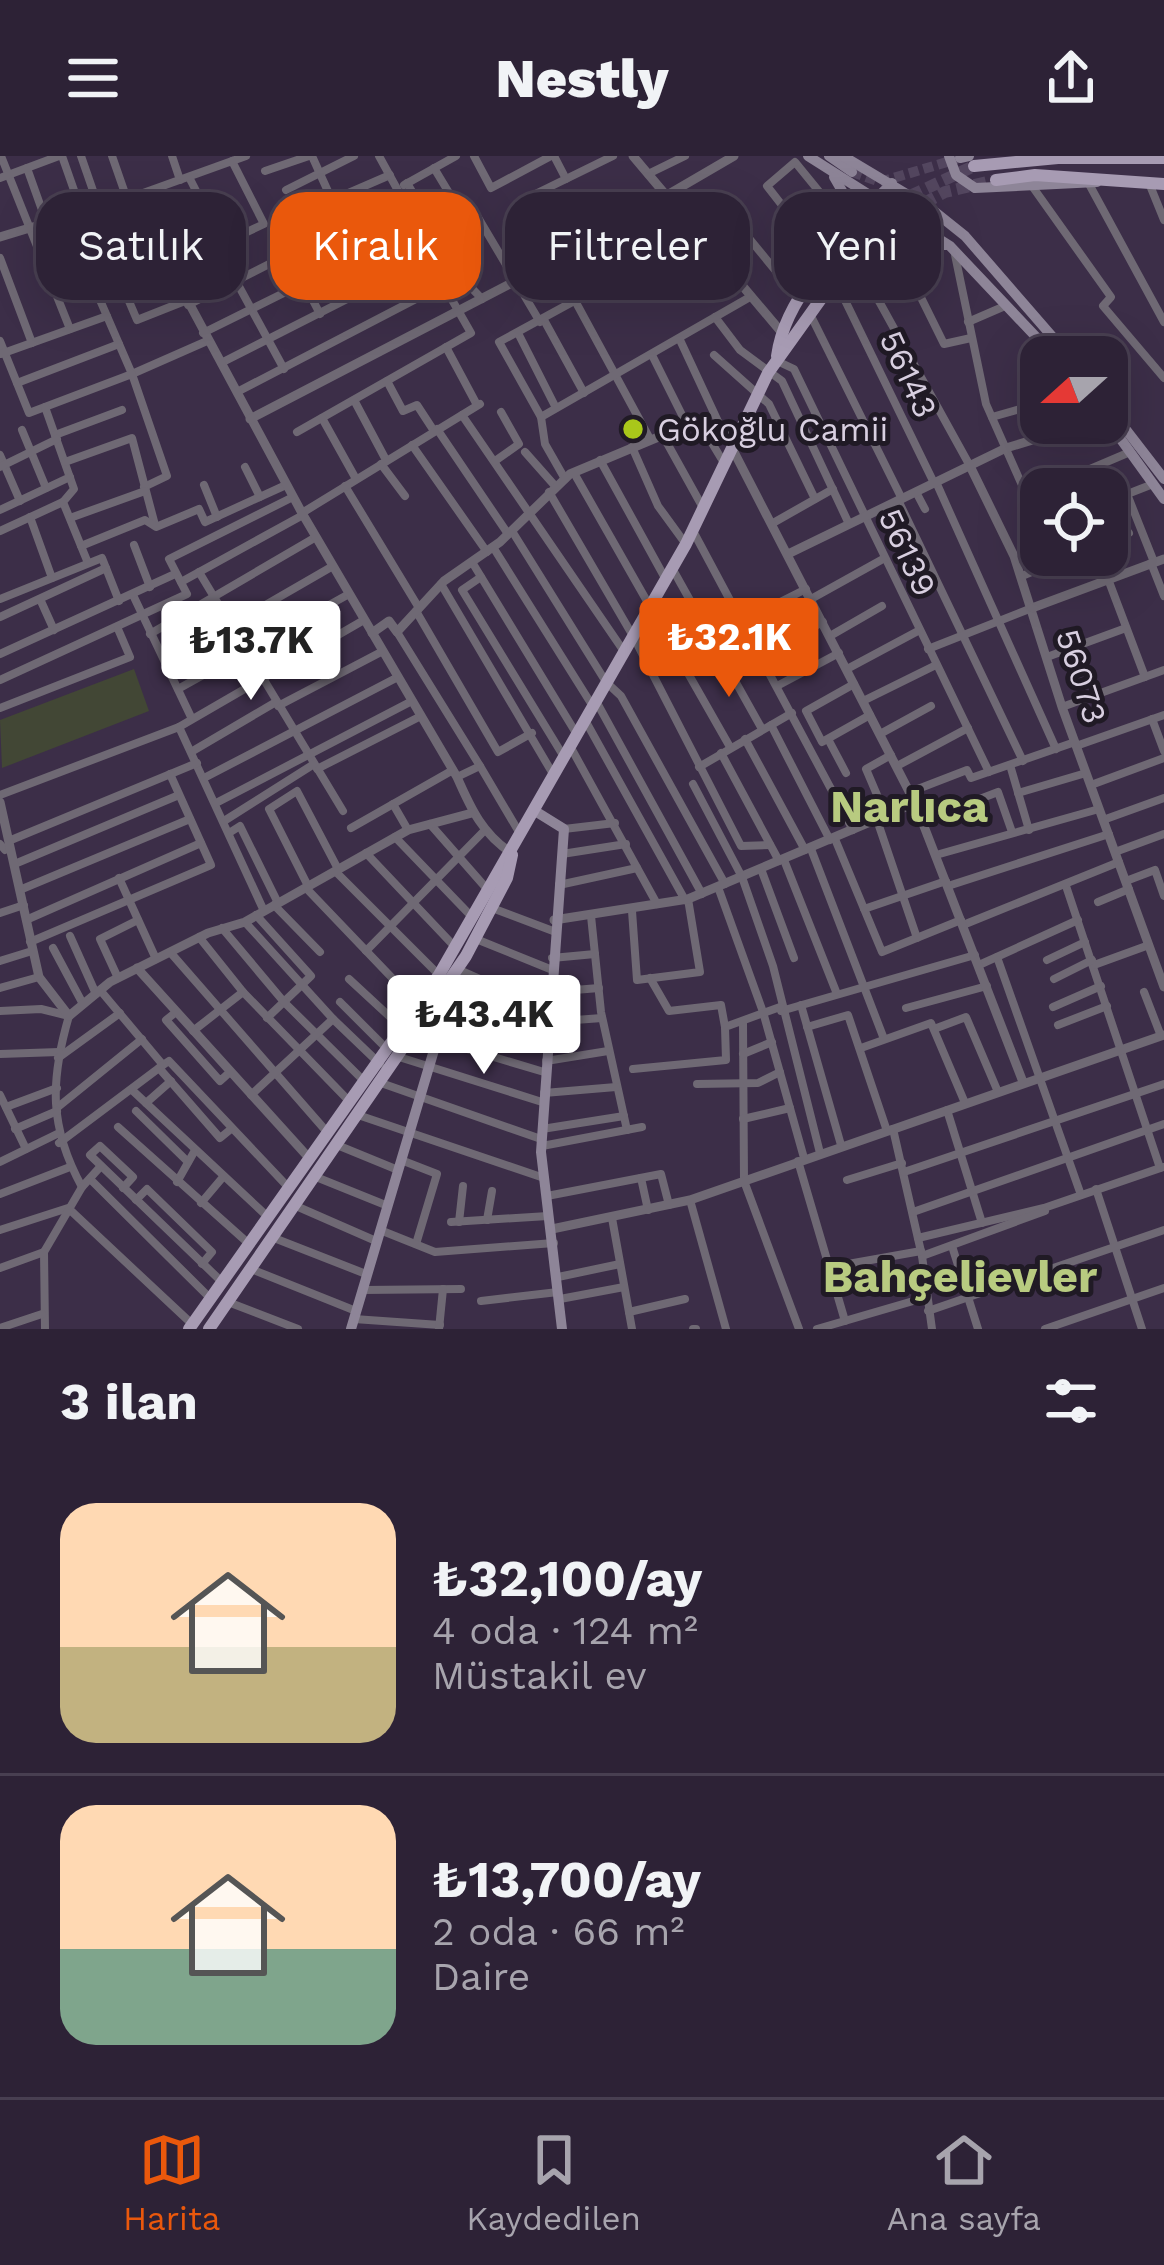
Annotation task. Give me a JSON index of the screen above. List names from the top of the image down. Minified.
{"streets":{"street":["56143","56139","56073"]},"districts":["Narlıca","Bahçelievler"],"places":["Gökoğlu Camii"],"north":"left","page":{"header":"Nestly","chip":["Satılık","Kiralık","Filtreler","Yeni"],"price":["₺32.1K","₺13.7K","₺43.4K"],"heading":"3 ilan","list":[{"name":"₺32,100/ay","note":"4 oda · 124 m² · Müstakil ev"},{"name":"₺13,700/ay","note":"2 oda · 66 m² · Daire"}],"tabs":["Harita","Kaydedilen","Ana sayfa"]}}
